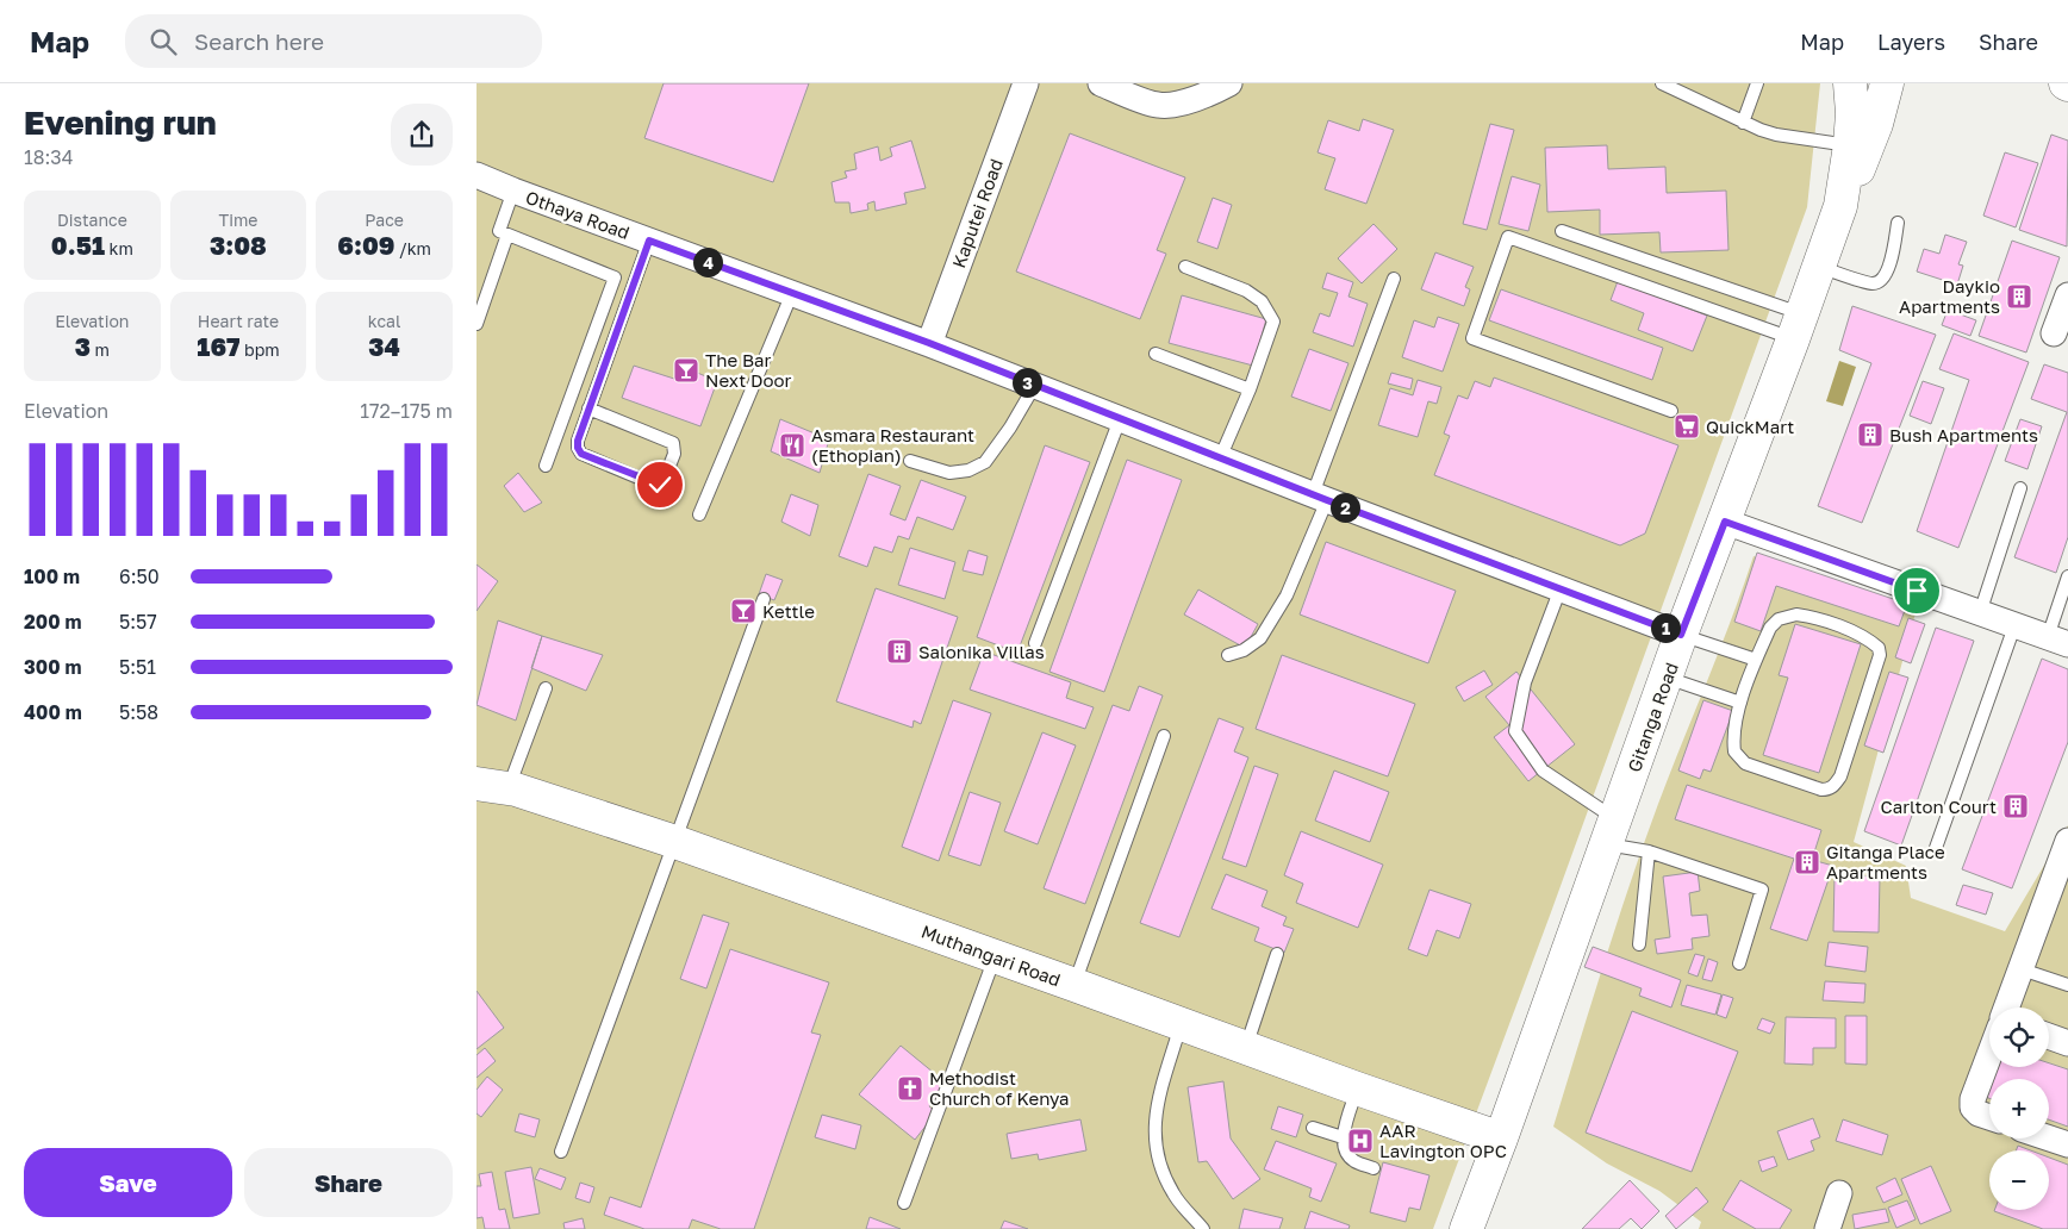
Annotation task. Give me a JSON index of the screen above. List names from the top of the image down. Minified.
{"streets":{"main road":["Gitanga Road","Muthangari Road"],"street":["Kaputei Road","Othaya Road"]},"crossings":[["Kaputei Road","Othaya Road"],["Othaya Road","Gitanga Road"],["Gitanga Road","Muthangari Road"]],"places":{"building":["Daykio Apartments","Bush Apartments","Salonika Villas","Carlton Court","Gitanga Place Apartments"],"bar":["The Bar Next Door","Kettle"],"supermarket":["QuickMart"],"restaurant":["Asmara Restaurant (Ethopian)"],"church":["Methodist Church of Kenya"],"hospital":["AAR Lavington OPC"]},"page":{"header":"Map","search":"Search here","nav":["Map","Layers","Share"],"heading":["Evening run","18:34"],"stats":[["Distance","0.51 km"],["Time","3:08"],["Pace","6:09 /km"],["Elevation","3 m"],["Heart rate","167 bpm"],["kcal","34"]],"pins":["4","3","2","1"],"chart":["Elevation","172–175 m"],"list":[{"name":"100 m","note":"6:50"},{"name":"200 m","note":"5:57"},{"name":"300 m","note":"5:51"},{"name":"400 m","note":"5:58"}],"map_buttons":["+","−"],"buttons":["Save","Share"]}}
